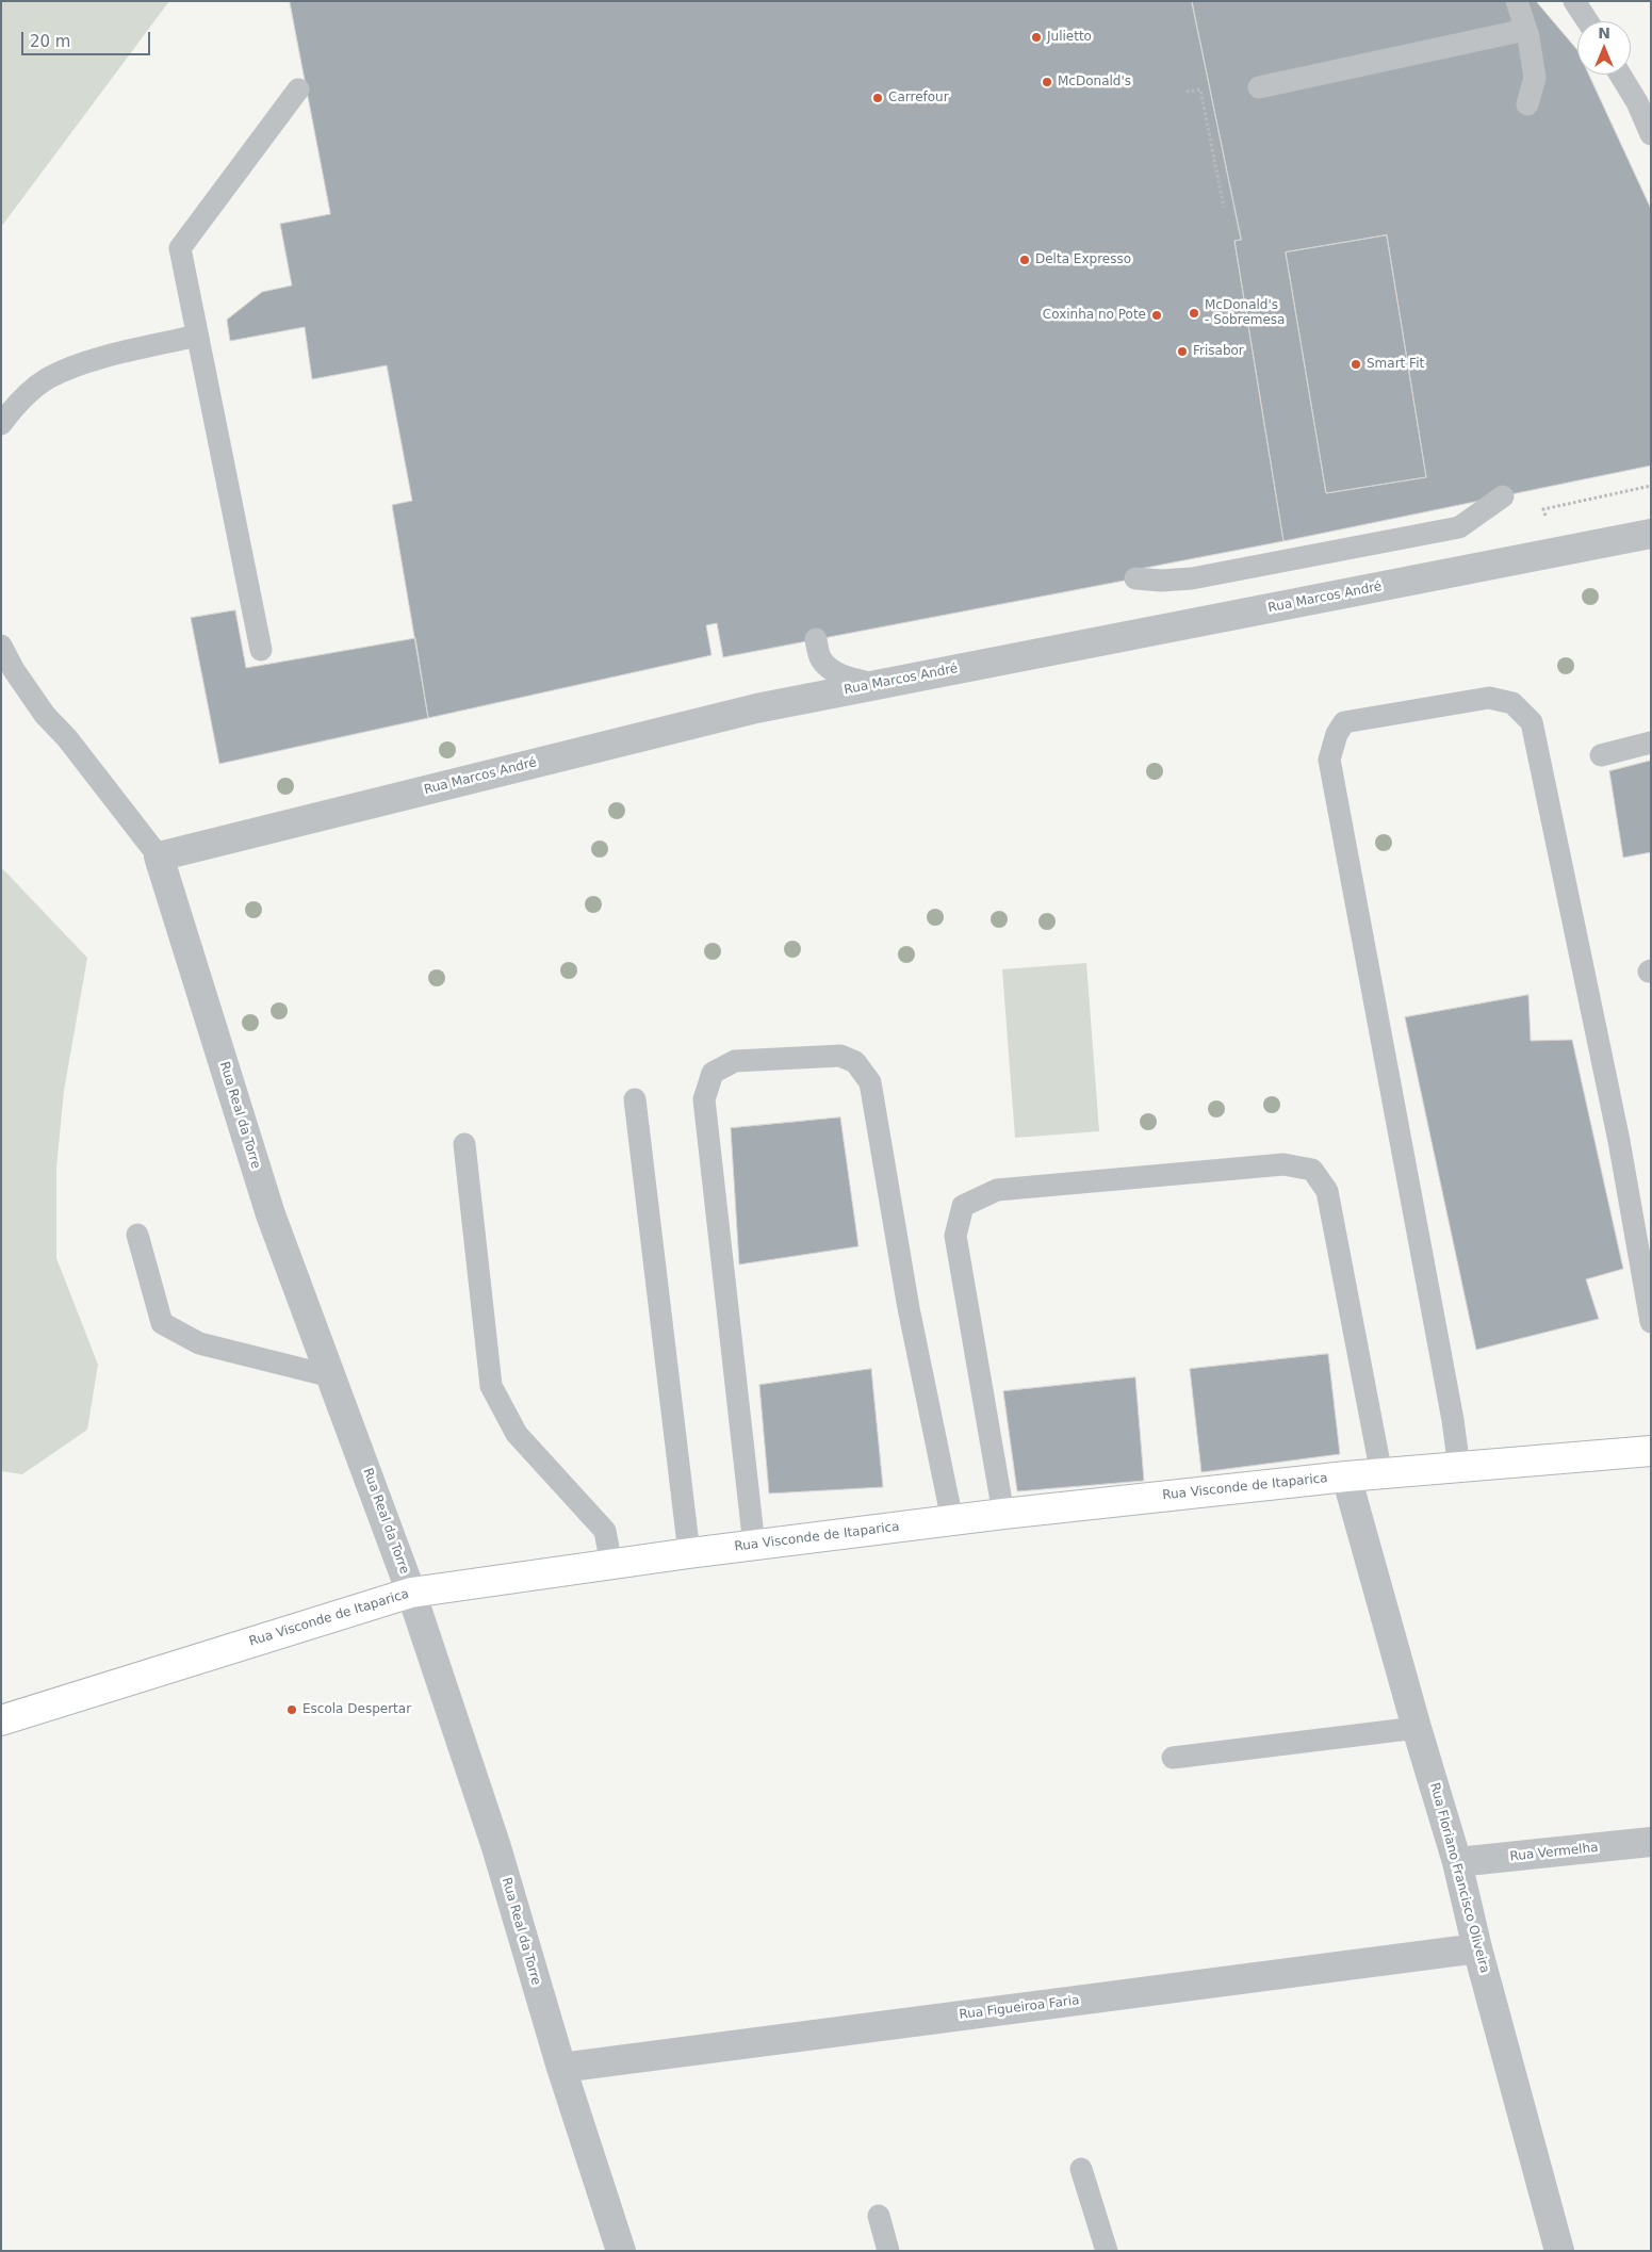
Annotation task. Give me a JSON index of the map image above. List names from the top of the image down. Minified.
{"streets":{"street":["Rua Marcos André","Rua Real da Torre","Rua Visconde de Itaparica","Rua Vermelha","Rua Floriano Francisco Oliveira","Rua Figueiroa Faria"]},"crossings":[["Rua Marcos André","Rua Real da Torre"],["Rua Real da Torre","Rua Visconde de Itaparica"],["Rua Real da Torre","Rua Figueiroa Faria"],["Rua Visconde de Itaparica","Rua Floriano Francisco Oliveira"],["Rua Vermelha","Rua Floriano Francisco Oliveira"],["Rua Floriano Francisco Oliveira","Rua Figueiroa Faria"]],"places":["Julietto","McDonald's","Carrefour","Delta Expresso","McDonald's - Sobremesa","Coxinha no Pote","Frisabor","Smart Fit","Escola Despertar"],"scale_bar":"20 m","north":"top"}
